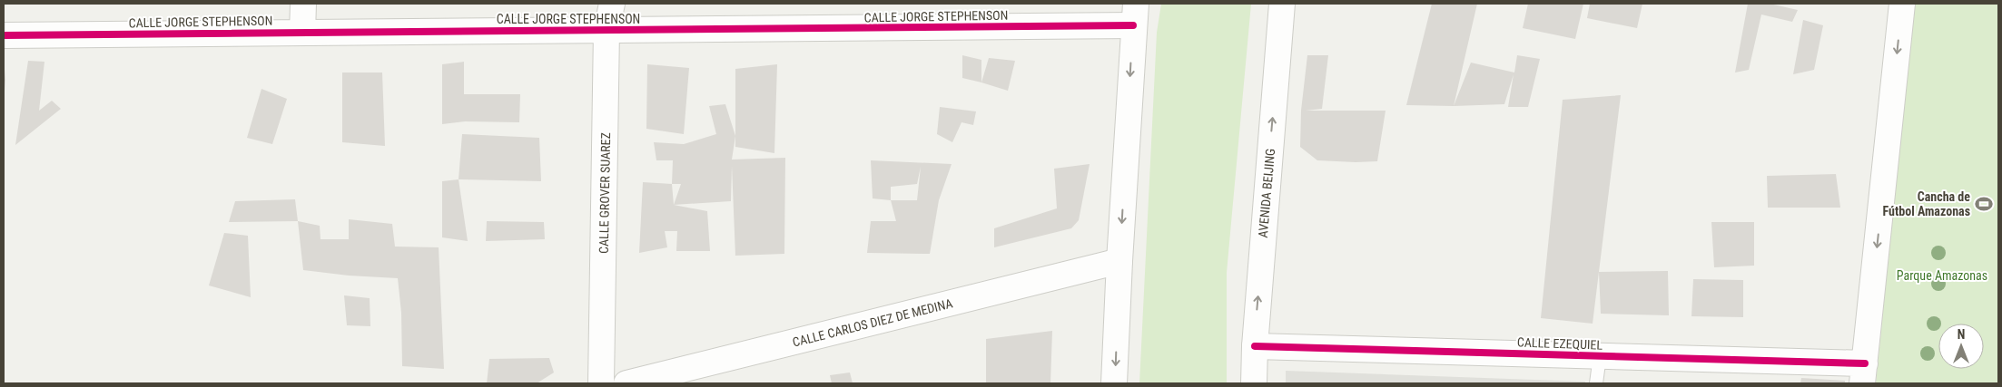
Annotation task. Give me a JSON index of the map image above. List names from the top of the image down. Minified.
{"streets":{"street":["CALLE JORGE STEPHENSON","CALLE GROVER SUAREZ","AVENIDA BEIJING","CALLE CARLOS DIEZ DE MEDINA","CALLE EZEQUIEL"]},"crossings":[["CALLE JORGE STEPHENSON","CALLE GROVER SUAREZ"],["AVENIDA BEIJING","CALLE EZEQUIEL"]],"parks":["Parque Amazonas"],"places":{"sports":["Cancha de Fútbol Amazonas"]},"north":"top"}
